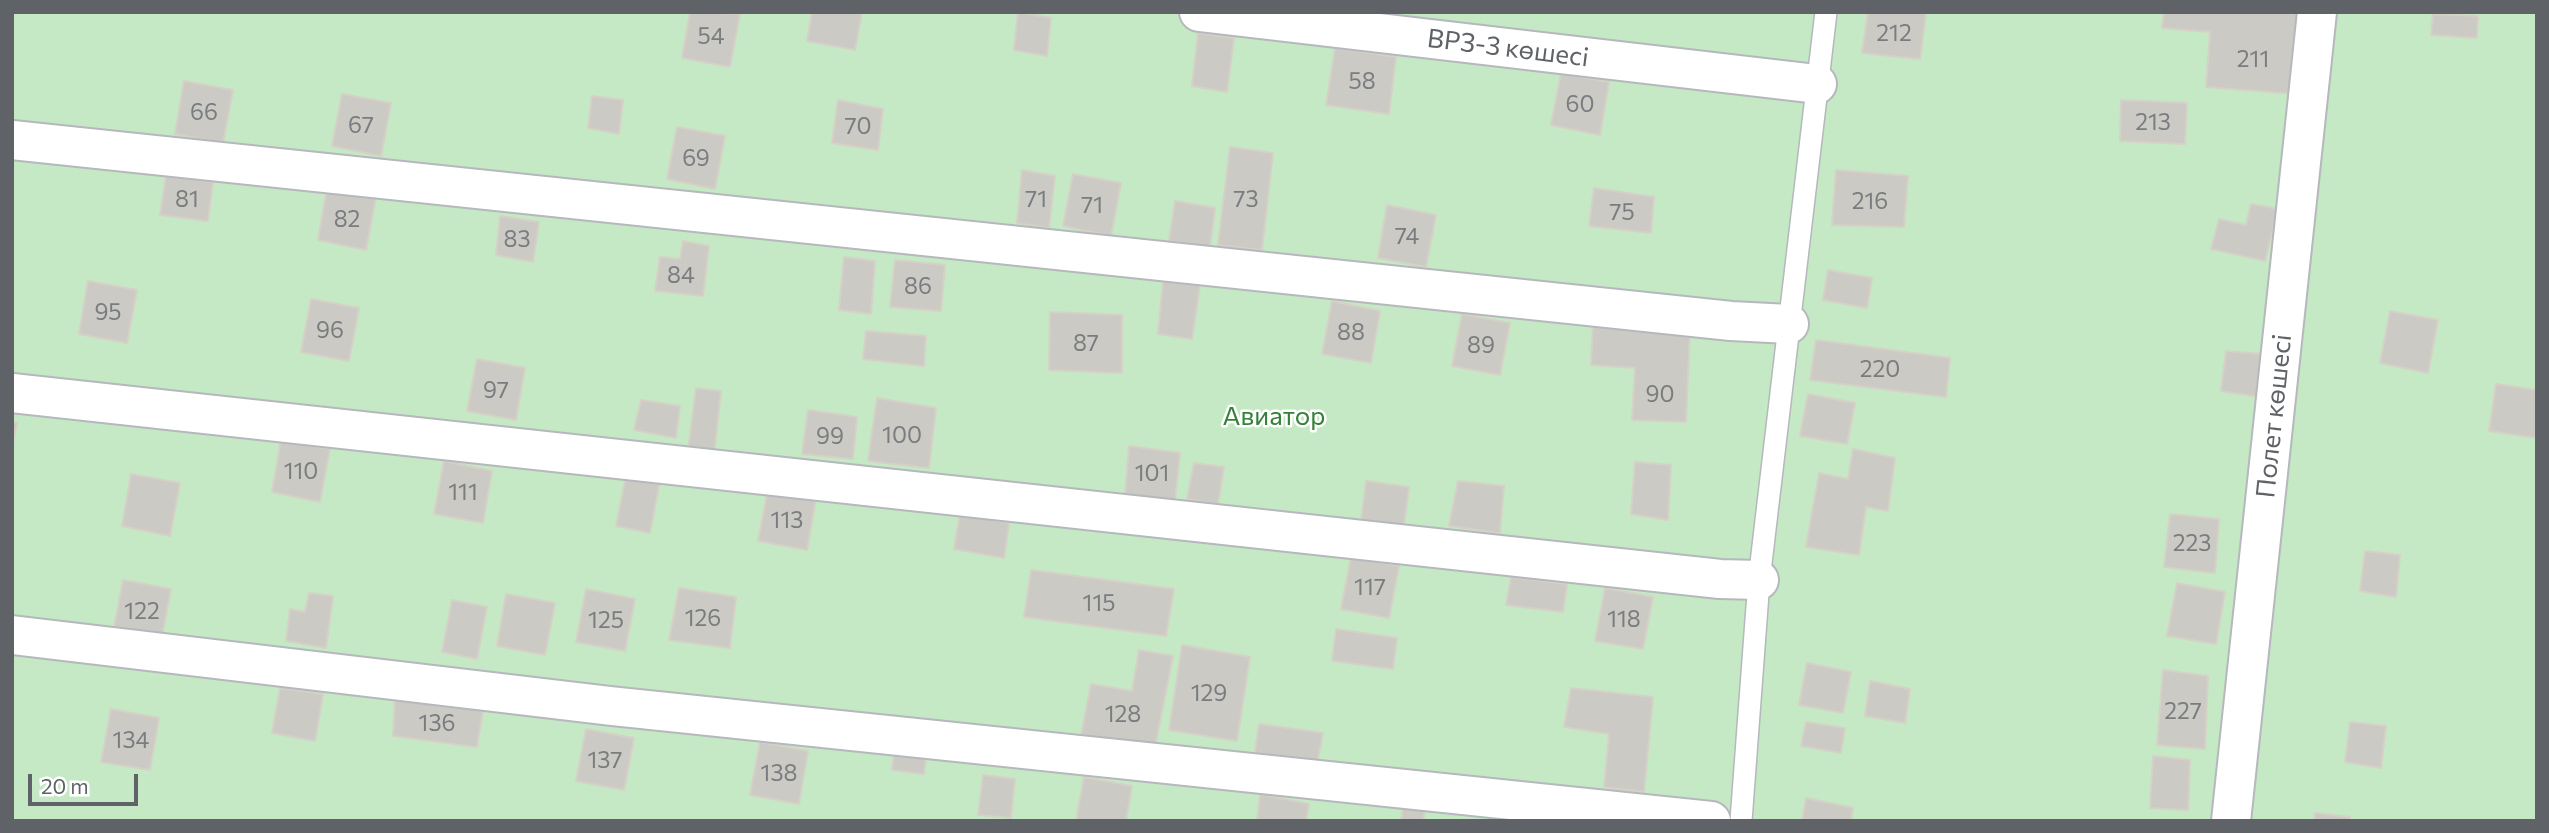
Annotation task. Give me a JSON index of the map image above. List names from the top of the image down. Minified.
{"streets":{"street":["ВРЗ-3 көшесі","Полет көшесі"]},"parks":["Авиатор"],"house_numbers":["212","54","211","58","60","66","213","67","70","69","81","71","73","216","71","75","82","74","83","84","86","95","96","88","87","89","220","97","90","100","99","110","101","111","113","223","117","115","122","126","118","125","129","227","128","136","134","137","138"],"scale_bar":"20 m"}
